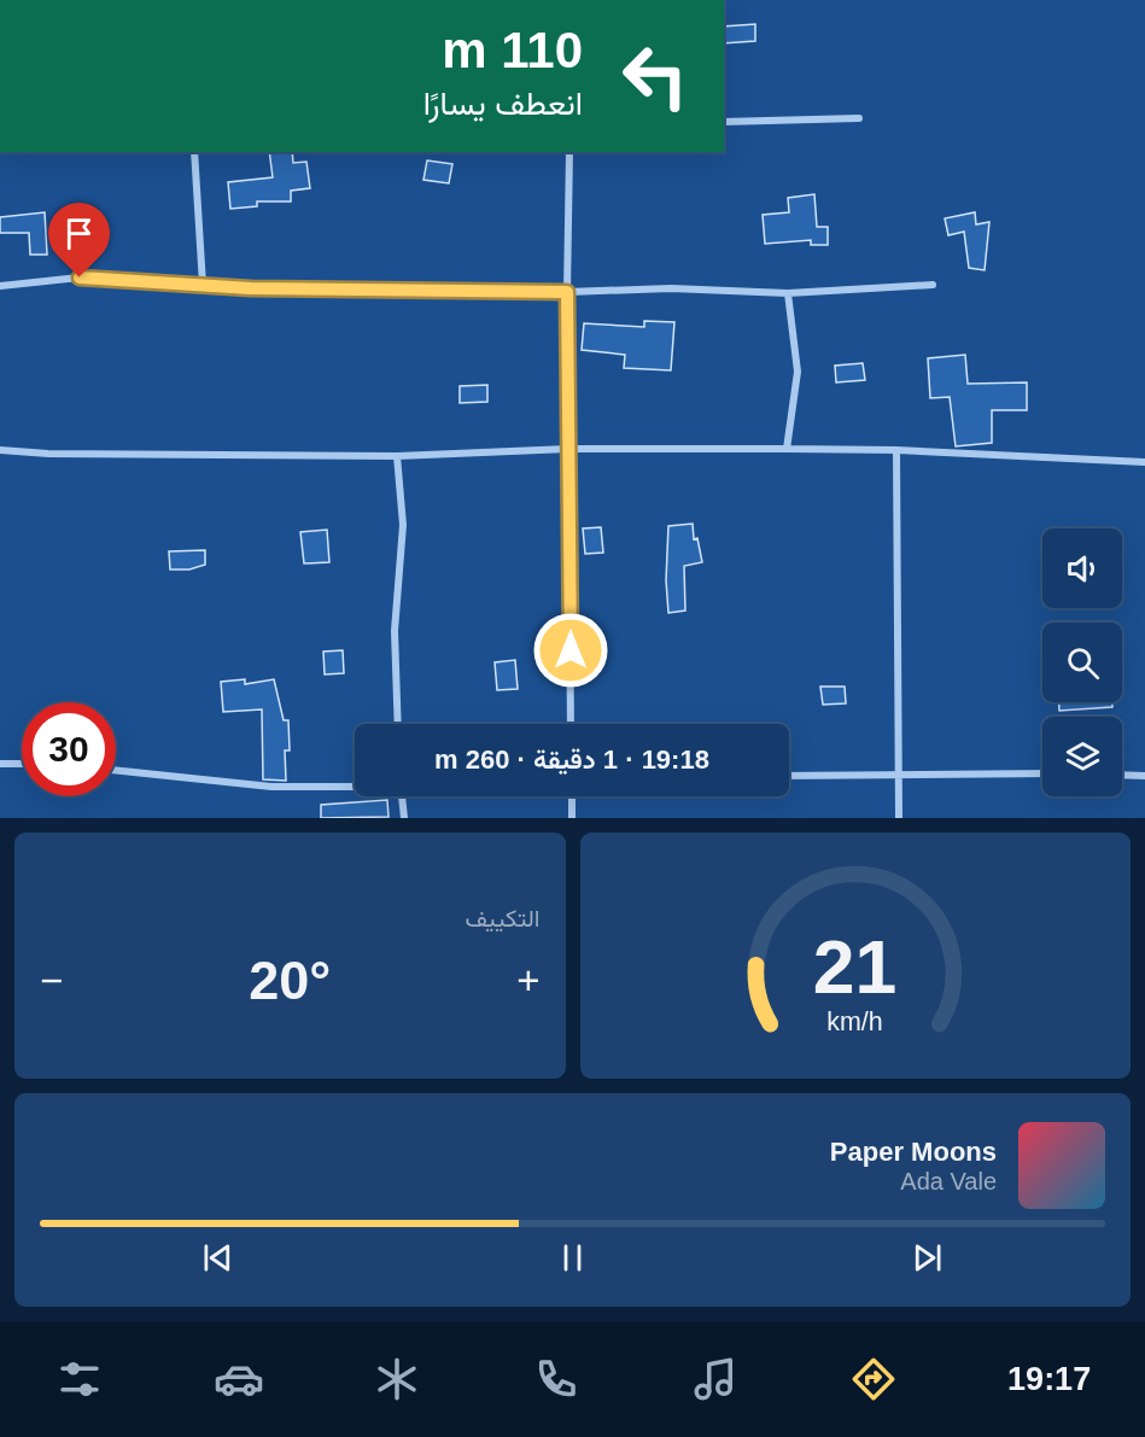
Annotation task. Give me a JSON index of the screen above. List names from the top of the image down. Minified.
{"page":{"turn":["110 m","انعطف يسارًا"],"limit":"30","trip":"19:18 · 1 دقيقة · 260 m","tile":"التكييف","heat":["−","20°","+"],"song":["Paper Moons","Ada Vale"],"tabs":"19:17","gauge":["21","km/h"]}}
